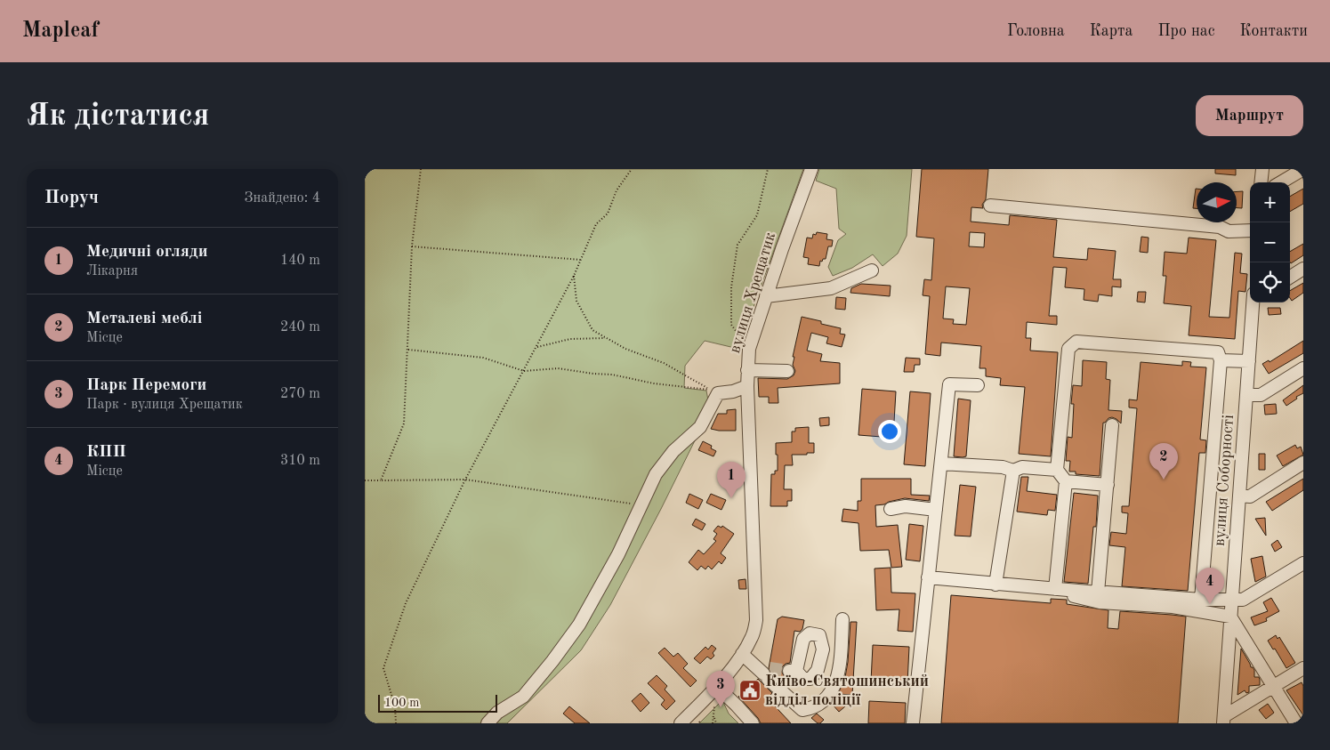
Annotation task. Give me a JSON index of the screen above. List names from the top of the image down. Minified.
{"streets":{"street":["вулиця Хрещатик","вулиця Соборності"]},"places":{"public building":["Київо-Святошинський відділ поліції"]},"scale_bar":"100 m","north":"right","page":{"header":"Mapleaf","nav":["Головна","Карта","Про нас","Контакти"],"buttons":"Маршрут","title":"Як дістатися","heading":["Поруч","Знайдено: 4"],"map_buttons":["+","−"],"list":[{"mark":"1","name":"Медичні огляди","note":"Лікарня","value":"140 m"},{"mark":"2","name":"Металеві меблі","note":"Місце","value":"240 m"},{"mark":"3","name":"Парк Перемоги","note":"Парк · вулиця Хрещатик","value":"270 m"},{"mark":"4","name":"КПП","note":"Місце","value":"310 m"}],"pins":["2","1","4","3"],"scale":"100 m"}}
